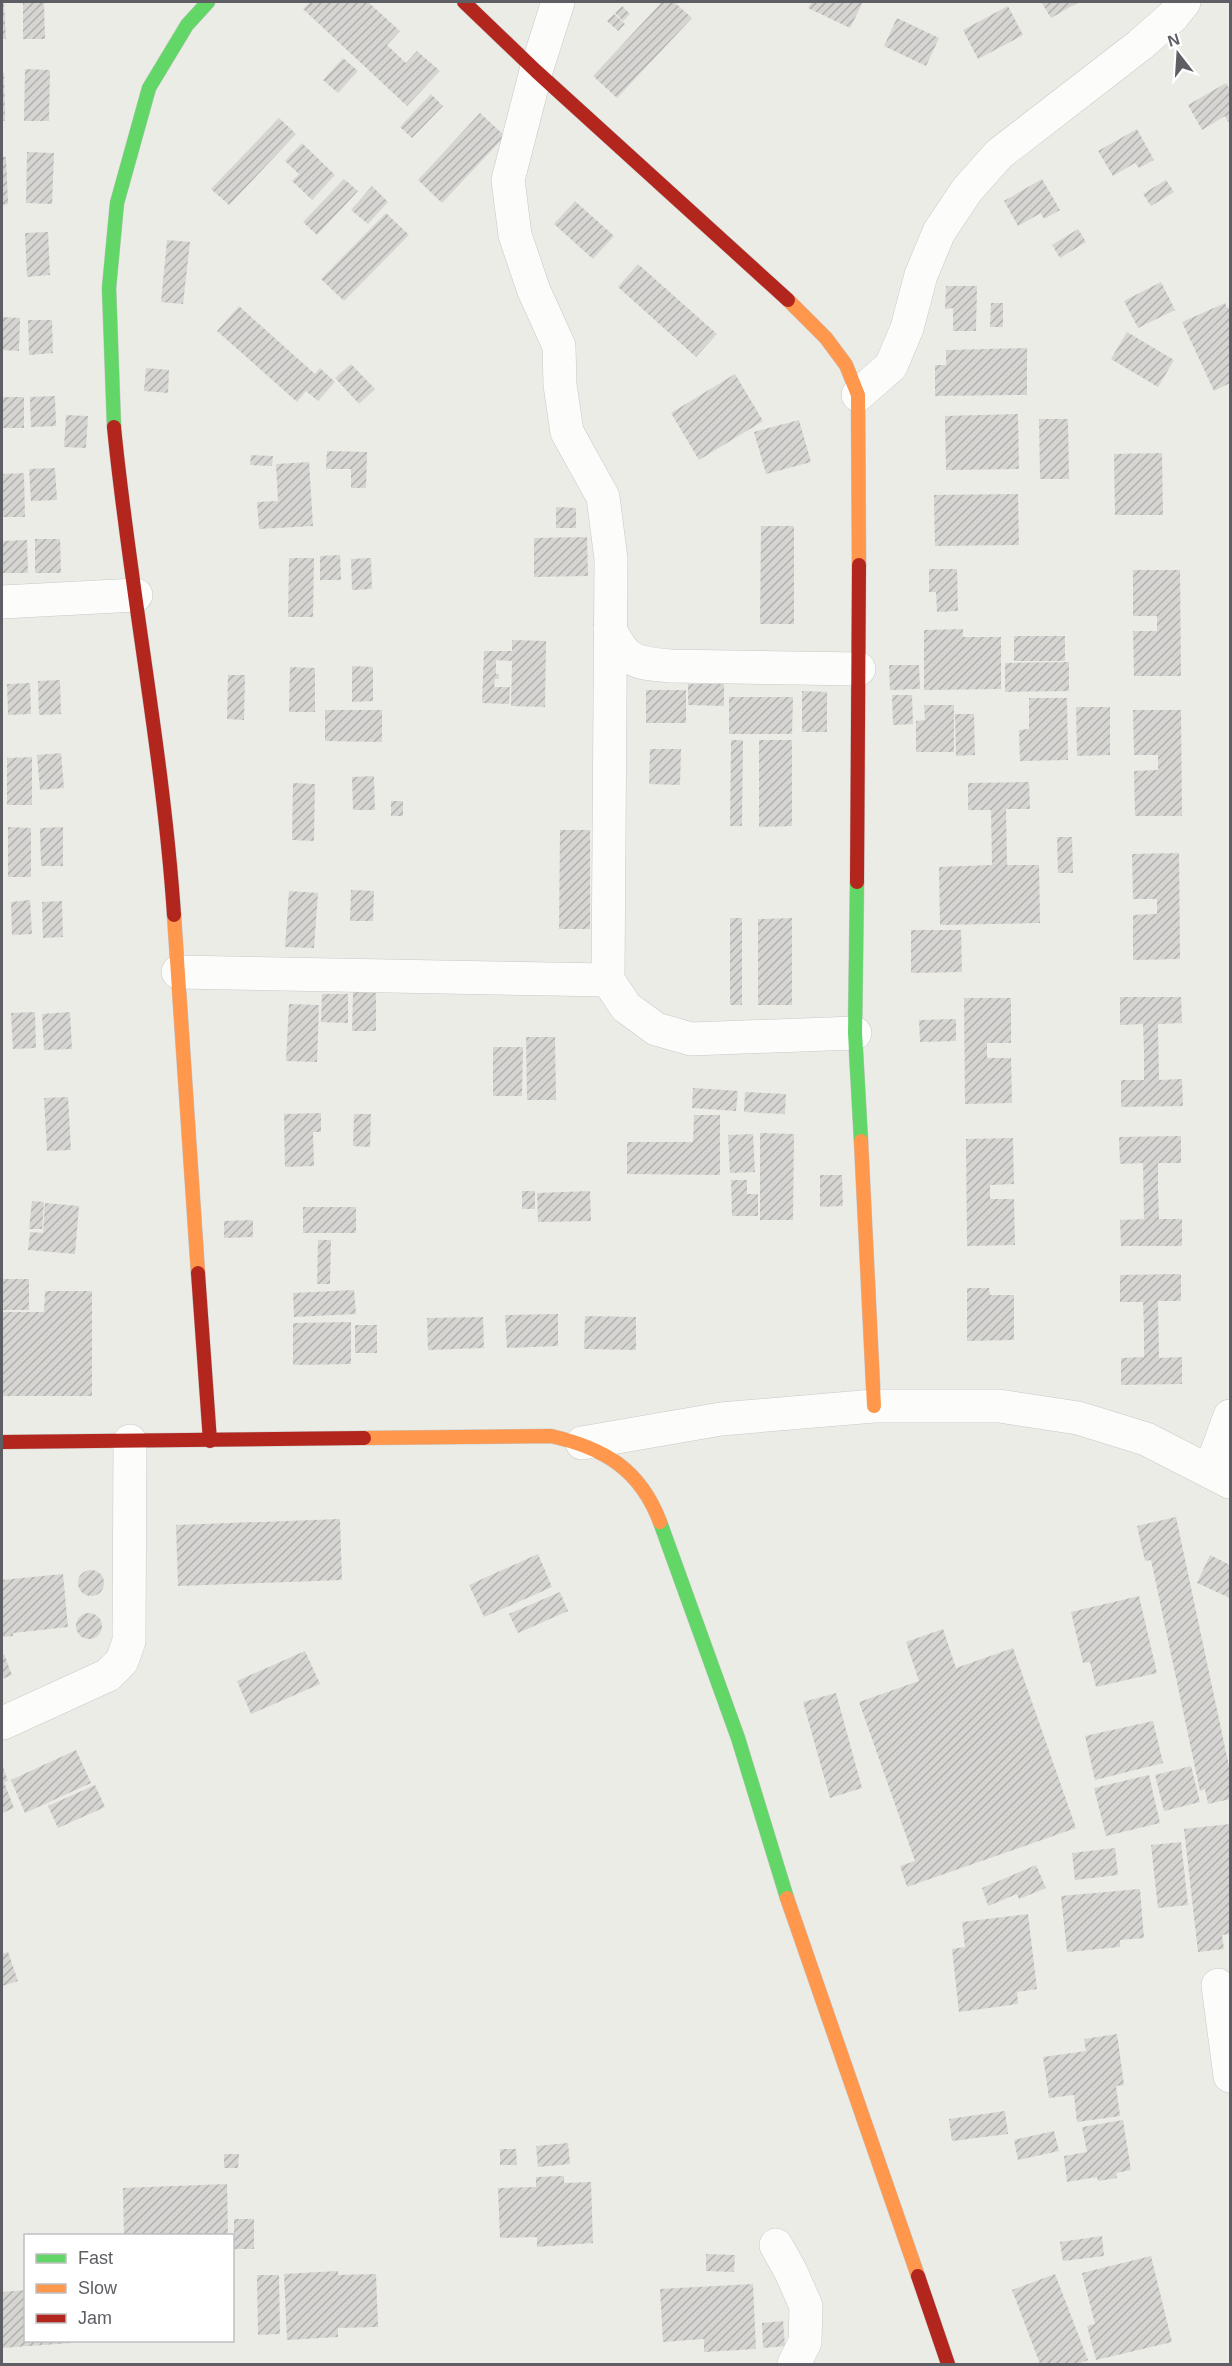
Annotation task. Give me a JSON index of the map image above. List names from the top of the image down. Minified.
{"legend":["Fast","Slow","Jam"],"north":"top"}
